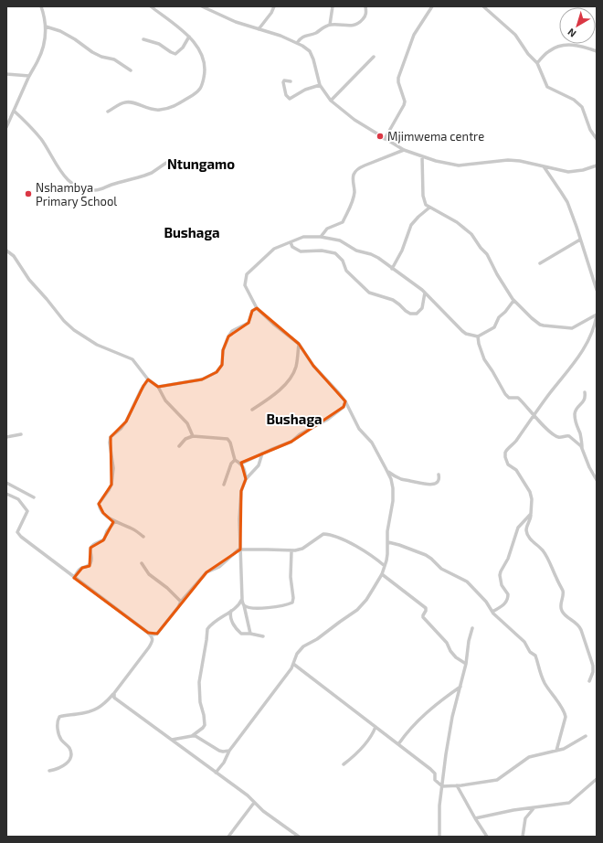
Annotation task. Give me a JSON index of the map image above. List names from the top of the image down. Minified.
{"districts":["Ntungamo","Bushaga","Bushaga"],"places":["Mjimwema centre","Nshambya Primary School"],"north":"bottom left"}
